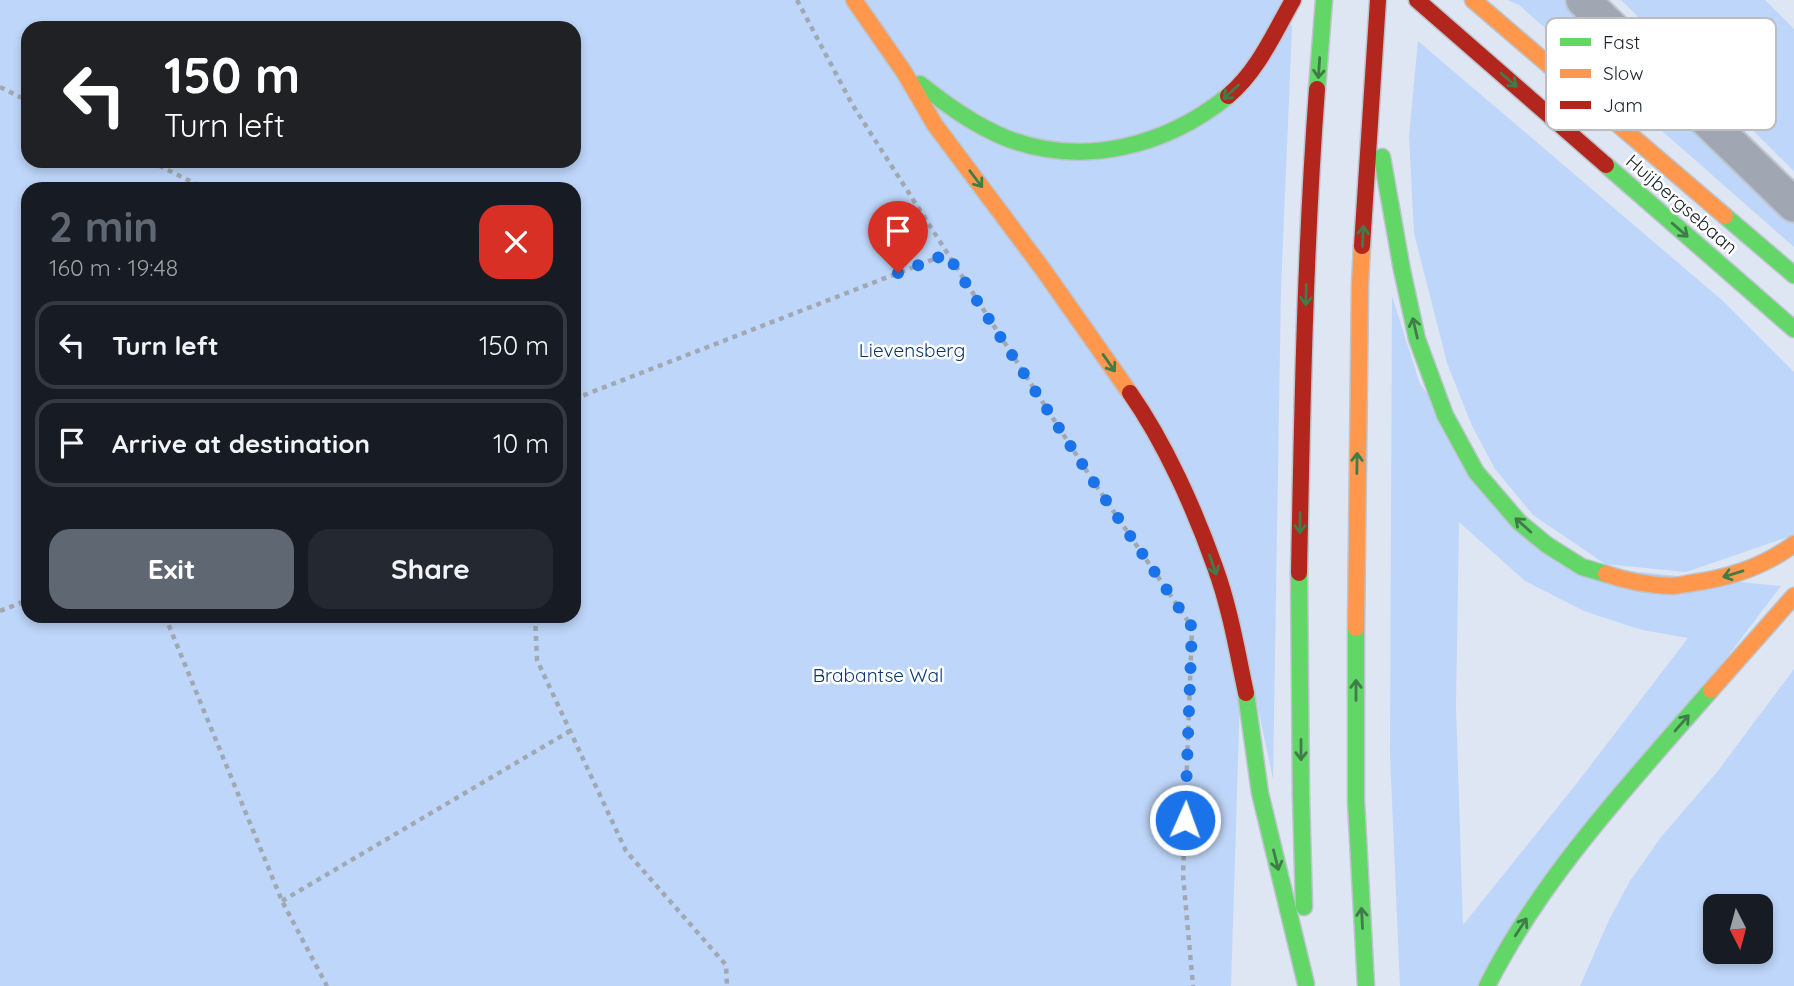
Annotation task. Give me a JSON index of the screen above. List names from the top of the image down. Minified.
{"streets":{"main road":["Huijbergsebaan"]},"parks":["Lievensberg","Brabantse Wal"],"legend":["Fast","Slow","Jam"],"north":"bottom","page":{"turn":["150 m","Turn left"],"heading":["2 min","160 m · 19:48"],"list":[{"name":"Turn left","value":"150 m"},{"name":"Arrive at destination","value":"10 m"}],"buttons":["Exit","Share"]}}
